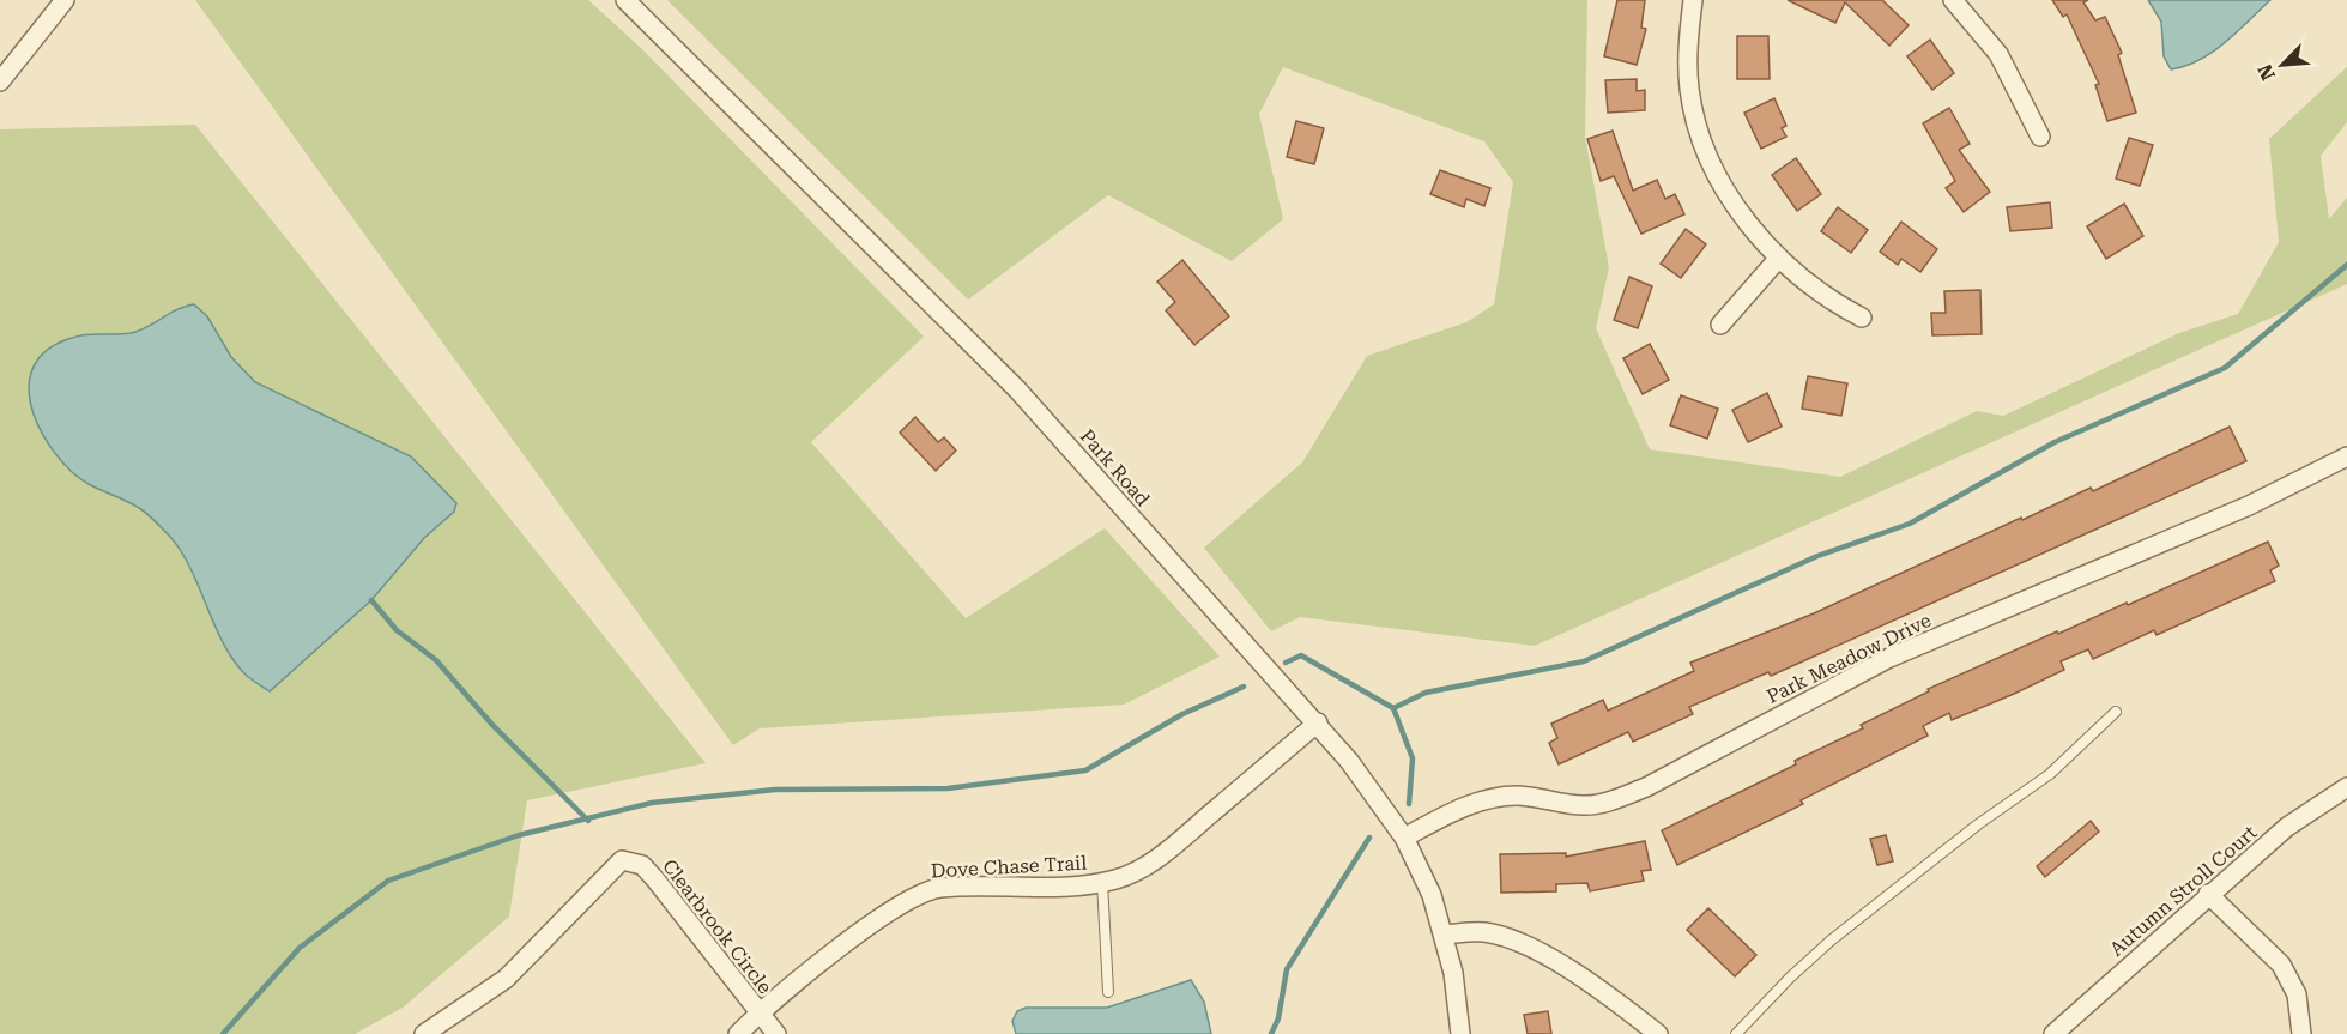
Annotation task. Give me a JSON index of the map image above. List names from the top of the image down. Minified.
{"streets":{"street":["Park Road","Park Meadow Drive","Dove Chase Trail","Autumn Stroll Court","Clearbrook Circle"]},"crossings":[["Park Road","Park Meadow Drive"],["Park Road","Dove Chase Trail"],["Dove Chase Trail","Clearbrook Circle"]],"north":"bottom left"}
